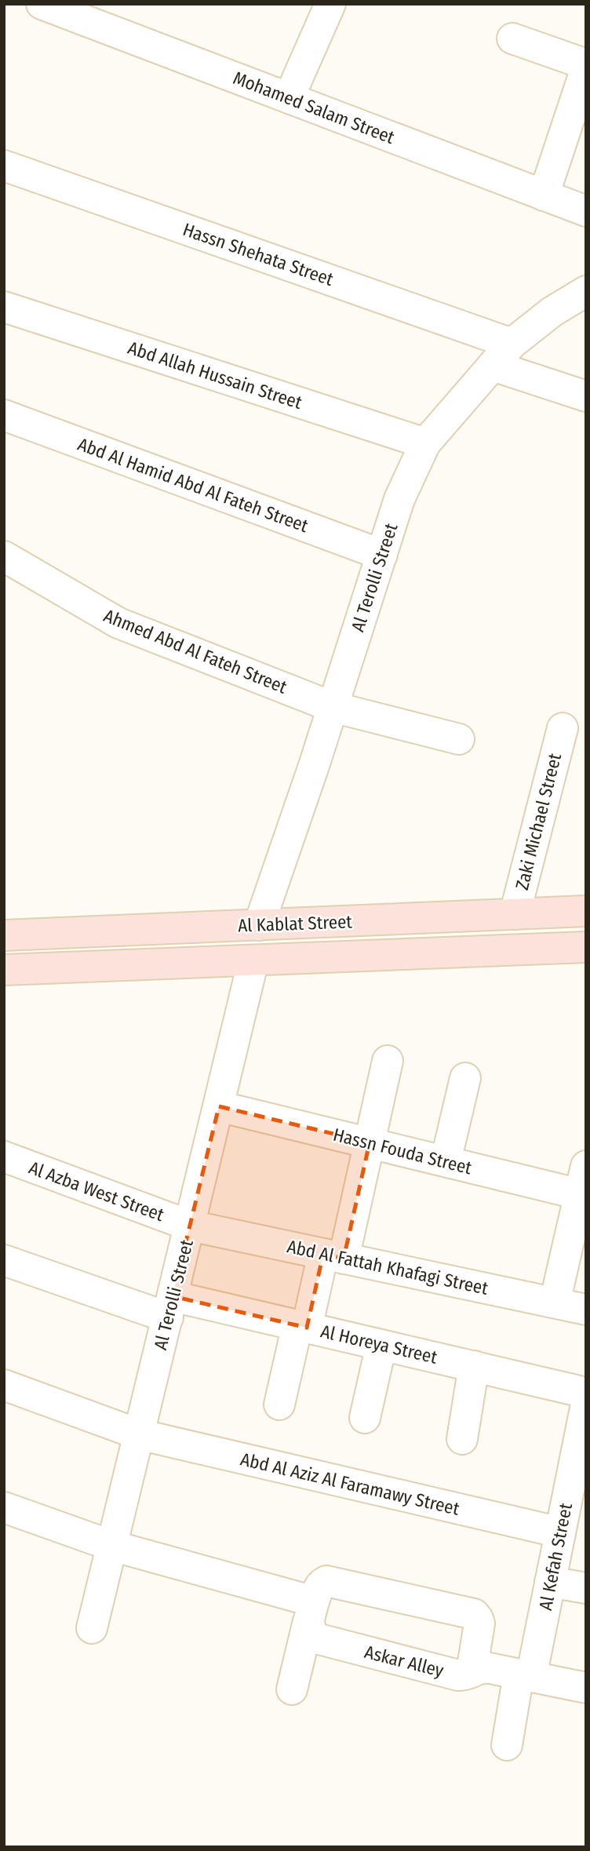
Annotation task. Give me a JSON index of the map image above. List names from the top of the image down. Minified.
{"streets":{"main road":["Al Kablat Street"],"street":["Mohamed Salam Street","Hassn Shehata Street","Abd Allah Hussain Street","Abd Al Hamid Abd Al Fateh Street","Al Terolli Street","Ahmed Abd Al Fateh Street","Zaki Michael Street","Hassn Fouda Street","Al Azba West Street","Abd Al Fattah Khafagi Street","Al Horeya Street","Abd Al Aziz Al Faramawy Street","Al Kefah Street","Askar Alley"]},"crossings":[["Hassn Shehata Street","Al Terolli Street"],["Abd Allah Hussain Street","Al Terolli Street"],["Abd Al Hamid Abd Al Fateh Street","Al Terolli Street"],["Al Terolli Street","Ahmed Abd Al Fateh Street"],["Al Terolli Street","Al Kablat Street"],["Al Terolli Street","Hassn Fouda Street"],["Al Terolli Street","Al Azba West Street"],["Al Terolli Street","Abd Al Fattah Khafagi Street"],["Al Terolli Street","Al Horeya Street"],["Al Terolli Street","Abd Al Aziz Al Faramawy Street"],["Zaki Michael Street","Al Kablat Street"],["Al Azba West Street","Abd Al Fattah Khafagi Street"],["Abd Al Aziz Al Faramawy Street","Al Kefah Street"],["Al Kefah Street","Askar Alley"]]}
